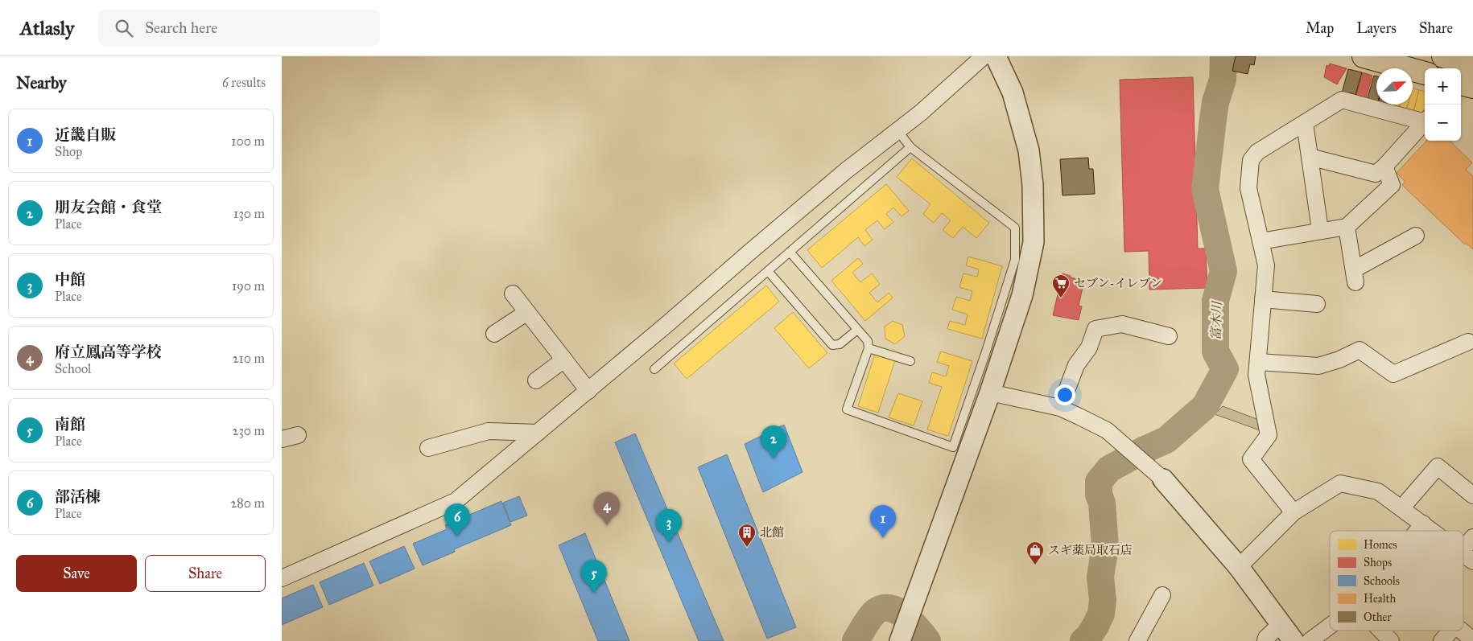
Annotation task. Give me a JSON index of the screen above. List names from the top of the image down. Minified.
{"water":["富木川"],"places":{"supermarket":["セブン-イレブン"],"building":["北館"],"shop":["スギ薬局取石店"]},"legend":["Homes","Shops","Schools","Health","Other"],"north":"top right","page":{"header":"Atlasly","search":"Search here","nav":["Map","Layers","Share"],"heading":["Nearby","6 results"],"map_buttons":["+","−"],"list":[{"mark":"1","name":"近畿自販","note":"Shop","value":"100 m"},{"mark":"2","name":"朋友会館・食堂","note":"Place","value":"130 m"},{"mark":"3","name":"中館","note":"Place","value":"190 m"},{"mark":"4","name":"府立鳳高等学校","note":"School","value":"210 m"},{"mark":"5","name":"南館","note":"Place","value":"230 m"},{"mark":"6","name":"部活棟","note":"Place","value":"280 m"}],"pins":["2","4","6","1","3","5"],"buttons":["Save","Share"]}}
